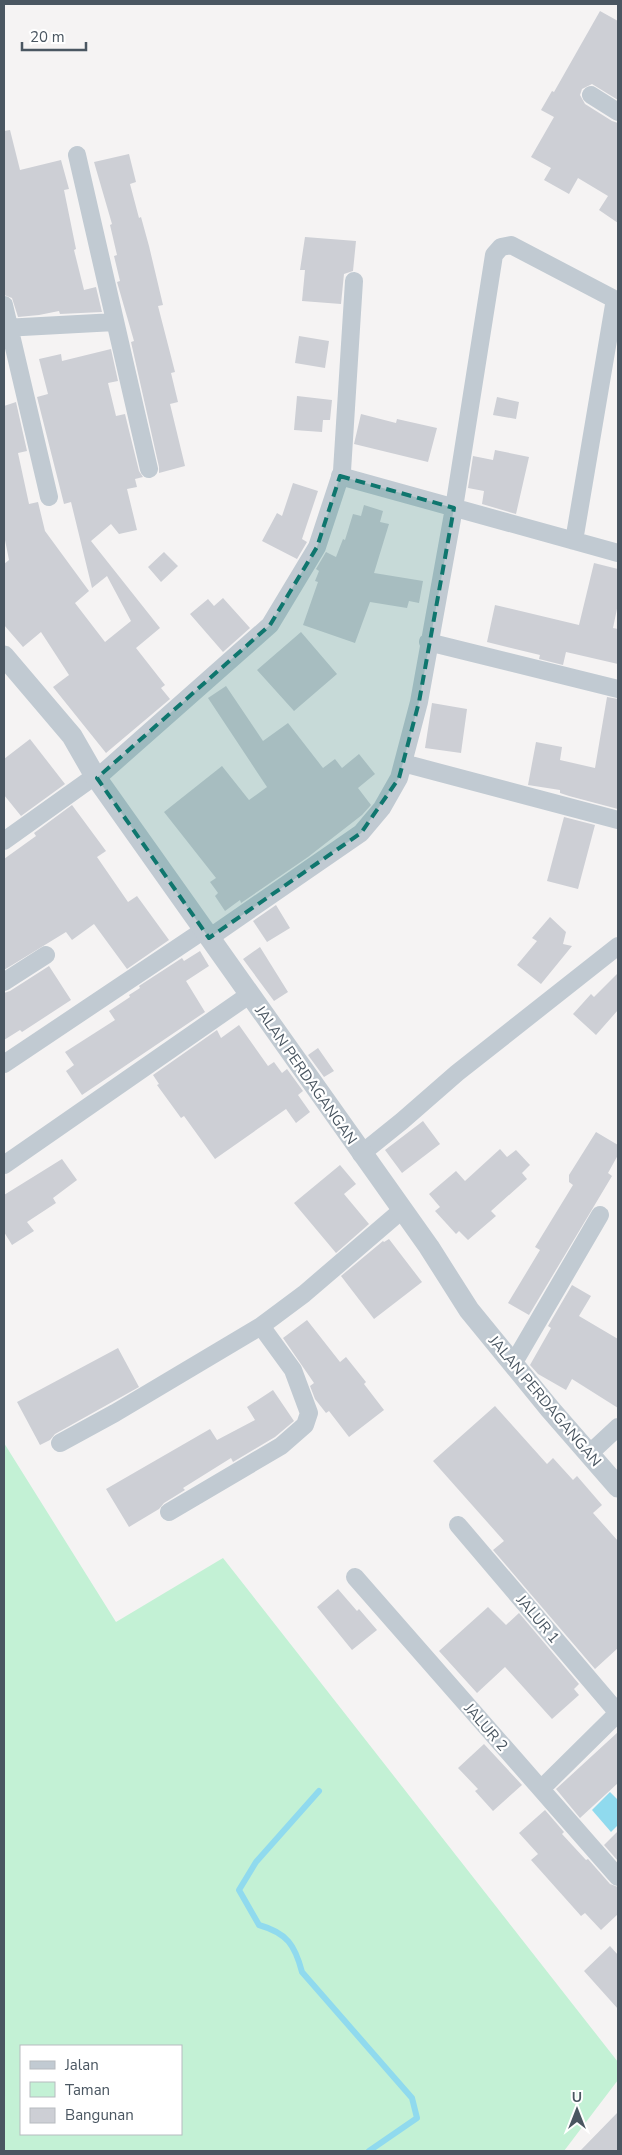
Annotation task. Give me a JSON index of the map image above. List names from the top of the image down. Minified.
{"streets":{"street":["JALAN PERDAGANGAN","JALUR 1","JALUR 2"]},"legend":["Jalan","Taman","Bangunan"],"scale_bar":"20 m","north":"top"}
